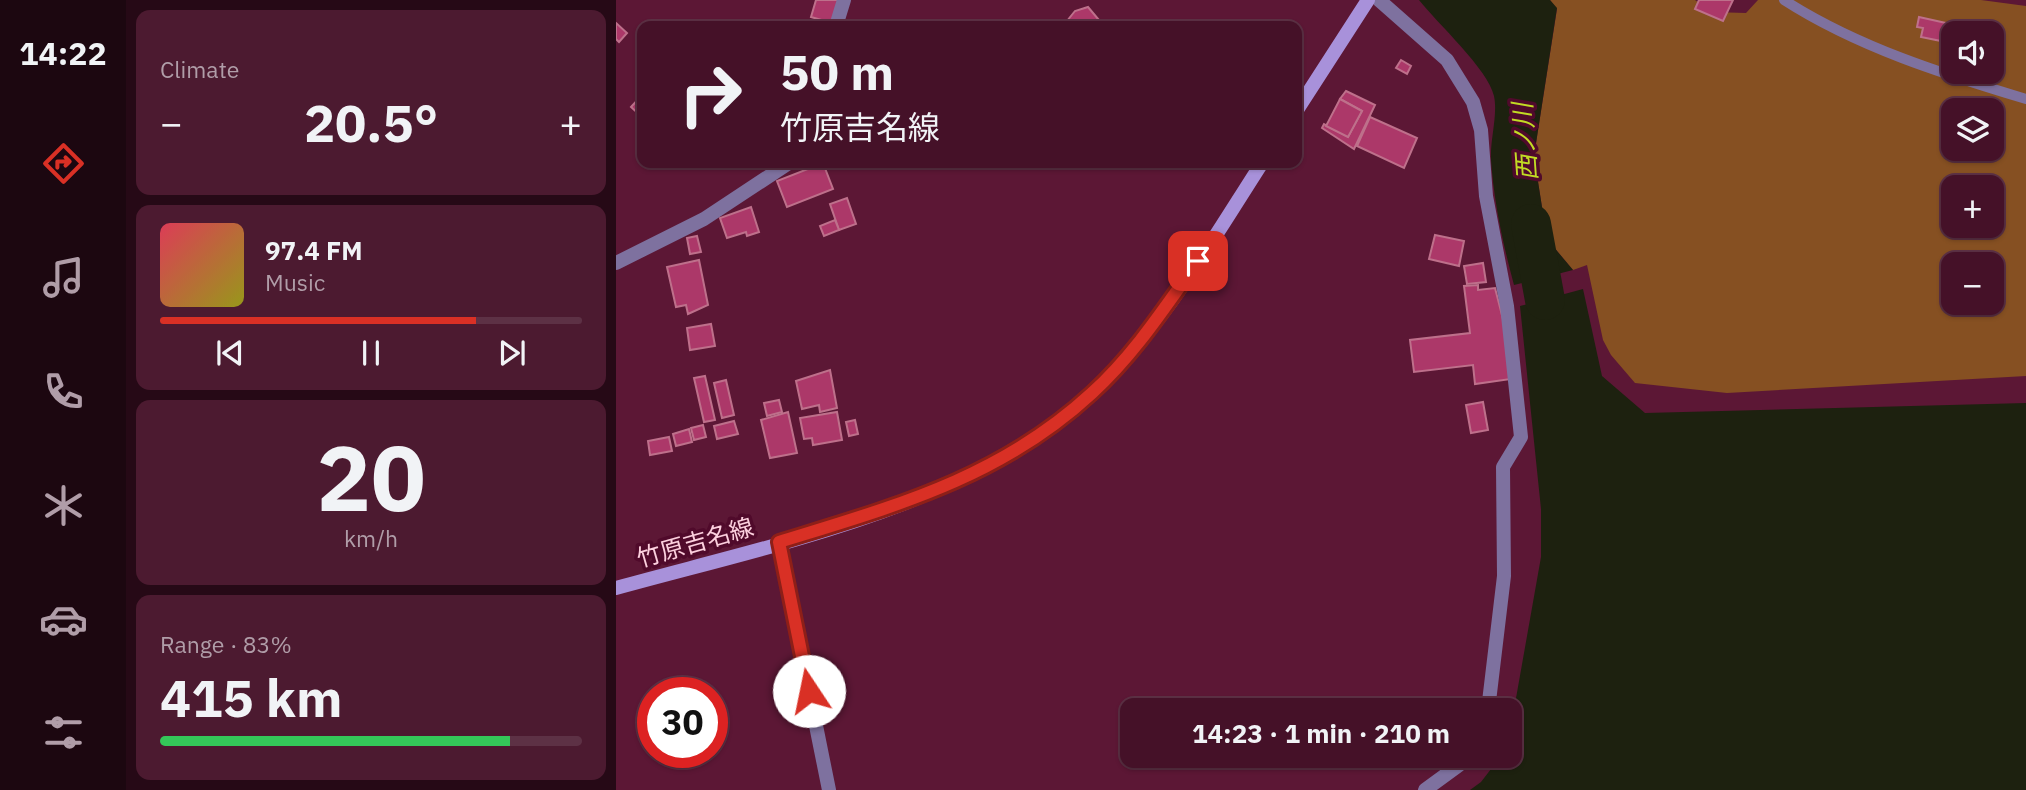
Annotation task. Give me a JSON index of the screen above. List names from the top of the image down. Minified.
{"streets":{"main road":["竹原吉名線"]},"water":["西ノ川"],"page":{"tabs":"14:22","tile":["Climate",["20","km/h"],["Range · 83%","415 km"]],"map_buttons":["+","−"],"turn":["50 m","竹原吉名線"],"heat":["−","20.5°","+"],"song":["97.4 FM","Music"],"limit":"30","trip":"14:23 · 1 min · 210 m"}}
